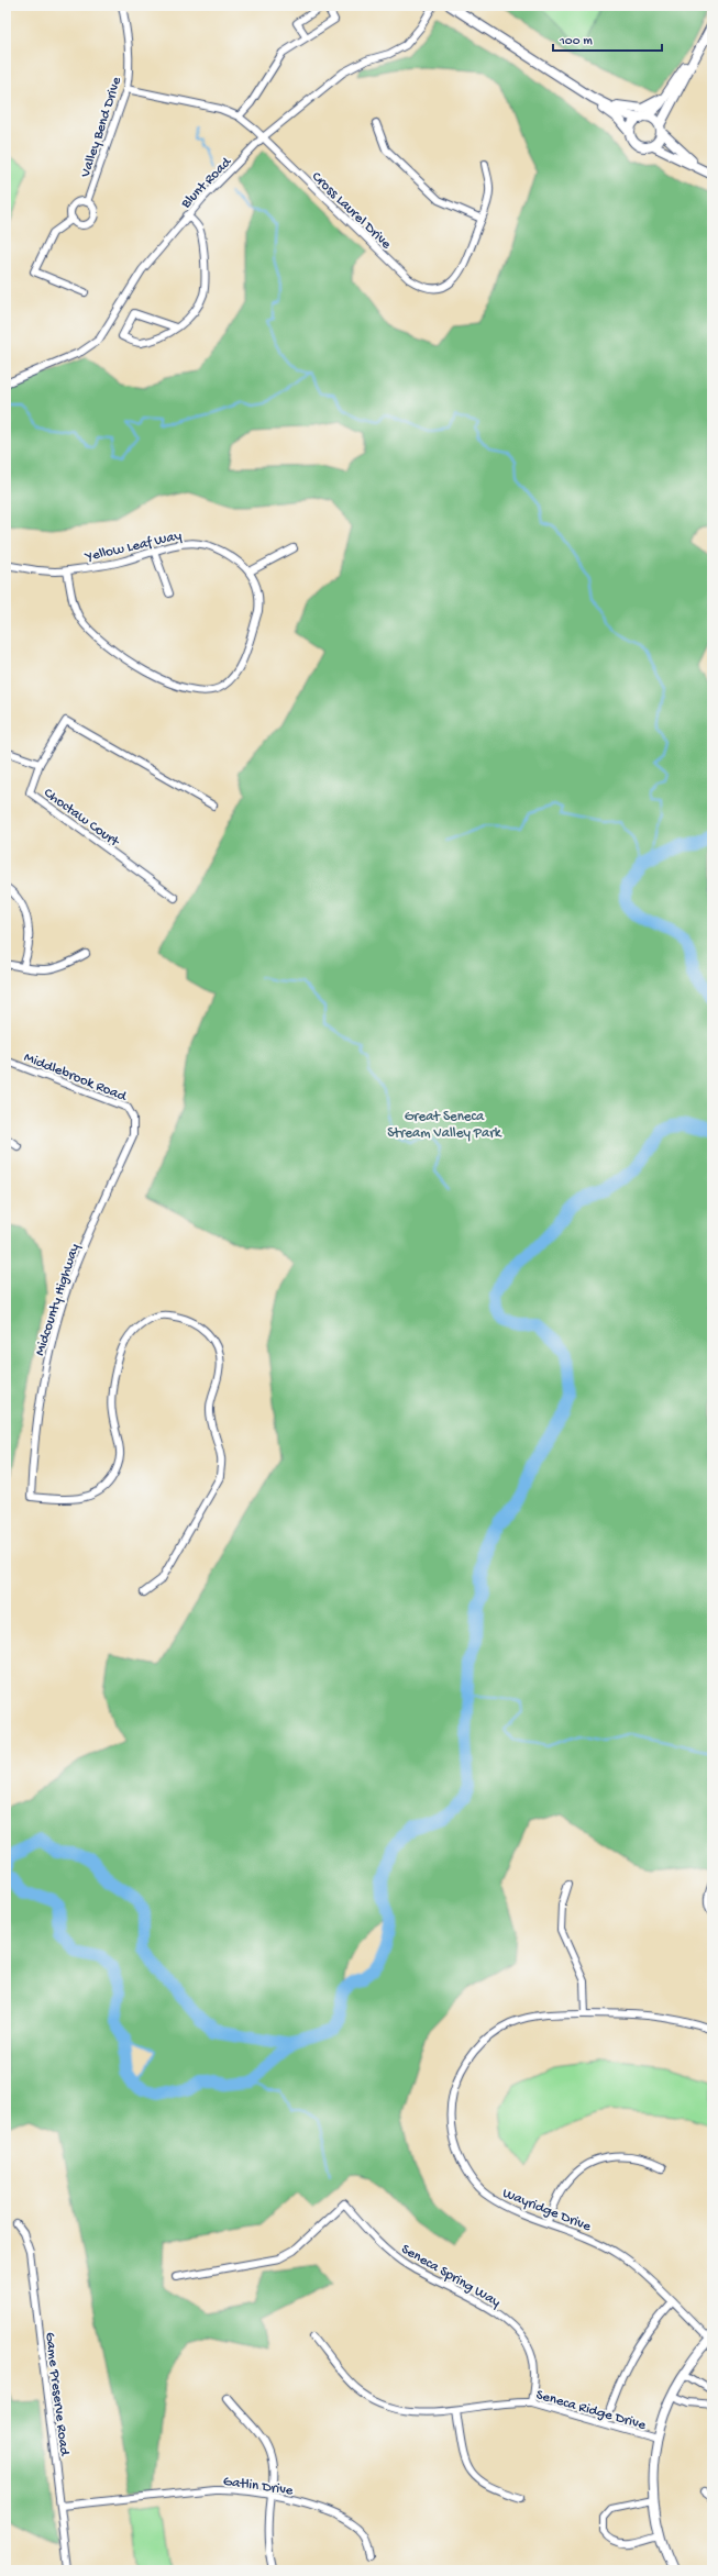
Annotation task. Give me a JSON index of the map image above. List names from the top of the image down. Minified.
{"streets":{"street":["Valley Bend Drive","Blunt Road","Cross Laurel Drive","Yellow Leaf Way","Choctaw Court","Middlebrook Road","Midcounty Highway","Wayridge Drive","Seneca Spring Way","Game Preserve Road","Seneca Ridge Drive","Gatlin Drive"]},"crossings":[["Valley Bend Drive","Cross Laurel Drive"],["Blunt Road","Cross Laurel Drive"],["Middlebrook Road","Midcounty Highway"],["Seneca Spring Way","Seneca Ridge Drive"],["Game Preserve Road","Gatlin Drive"]],"parks":["Great Seneca Stream Valley Park"],"scale_bar":"100 m"}
